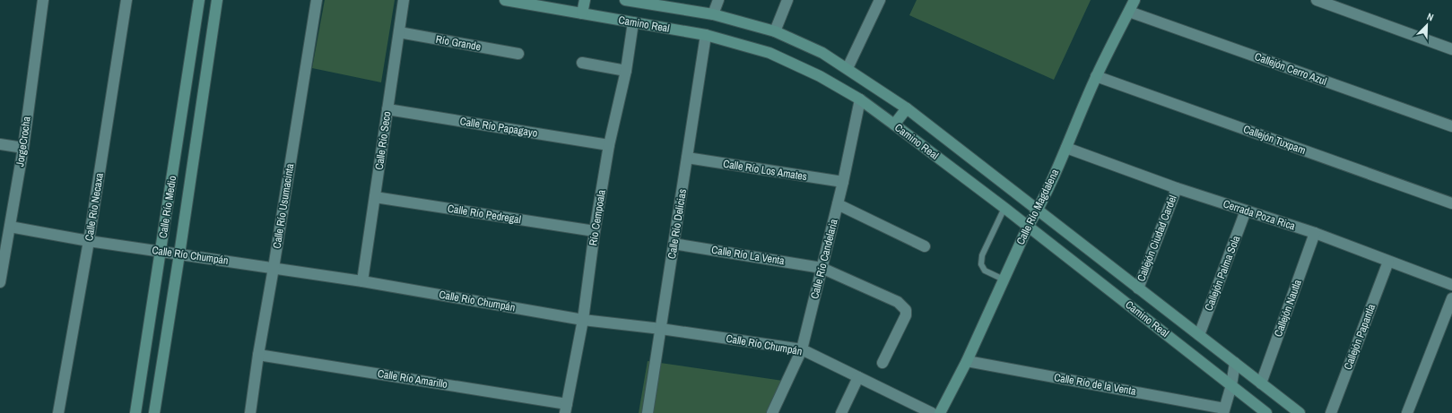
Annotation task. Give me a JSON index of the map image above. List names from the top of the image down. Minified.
{"streets":{"street":["Camino Real","Río Grande","Callejón Cerro Azul","Calle Río Papagayo","Callejón Tuxpam","Calle Río Seco","JorgeCrocha","Calle Río Los Amates","Calle Río Usumacinta","Calle Río Necaxa","Calle Río Medio","Calle Río Magdalena","Calle Río Pedregal","Cerrada Poza Rica","Río Cempoala","Calle Río Delicias","Callejón Ciudad Cardel","Calle Río Chumpán","Calle Río La Venta","Calle Río Candelaria","Callejón Palma Sola","Callejón Nautla","Callejón Papantla","Calle Río Amarillo","Calle Río de la Venta"]},"crossings":[["Camino Real","Calle Río Magdalena"],["Camino Real","Río Cempoala"],["Camino Real","Calle Río Delicias"],["Camino Real","Callejón Ciudad Cardel"],["Camino Real","Calle Río Candelaria"],["Camino Real","Callejón Palma Sola"],["Camino Real","Callejón Nautla"],["Río Grande","Calle Río Seco"],["Callejón Cerro Azul","Calle Río Magdalena"],["Calle Río Papagayo","Calle Río Seco"],["Calle Río Papagayo","Río Cempoala"],["Callejón Tuxpam","Calle Río Magdalena"],["Calle Río Seco","Calle Río Pedregal"],["Calle Río Seco","Calle Río Chumpán"],["JorgeCrocha","Calle Río Chumpán"],["Calle Río Los Amates","Calle Río Delicias"],["Calle Río Los Amates","Calle Río Candelaria"],["Calle Río Usumacinta","Calle Río Chumpán"],["Calle Río Usumacinta","Calle Río Amarillo"],["Calle Río Necaxa","Calle Río Chumpán"],["Calle Río Medio","Calle Río Chumpán"],["Calle Río Magdalena","Cerrada Poza Rica"],["Calle Río Magdalena","Calle Río de la Venta"],["Calle Río Pedregal","Río Cempoala"],["Cerrada Poza Rica","Callejón Ciudad Cardel"],["Cerrada Poza Rica","Callejón Palma Sola"],["Cerrada Poza Rica","Callejón Nautla"],["Cerrada Poza Rica","Callejón Papantla"],["Río Cempoala","Calle Río Chumpán"],["Río Cempoala","Calle Río Amarillo"],["Calle Río Delicias","Calle Río Chumpán"],["Calle Río Delicias","Calle Río La Venta"],["Calle Río Chumpán","Calle Río Candelaria"],["Calle Río La Venta","Calle Río Candelaria"]],"north":"top right"}
